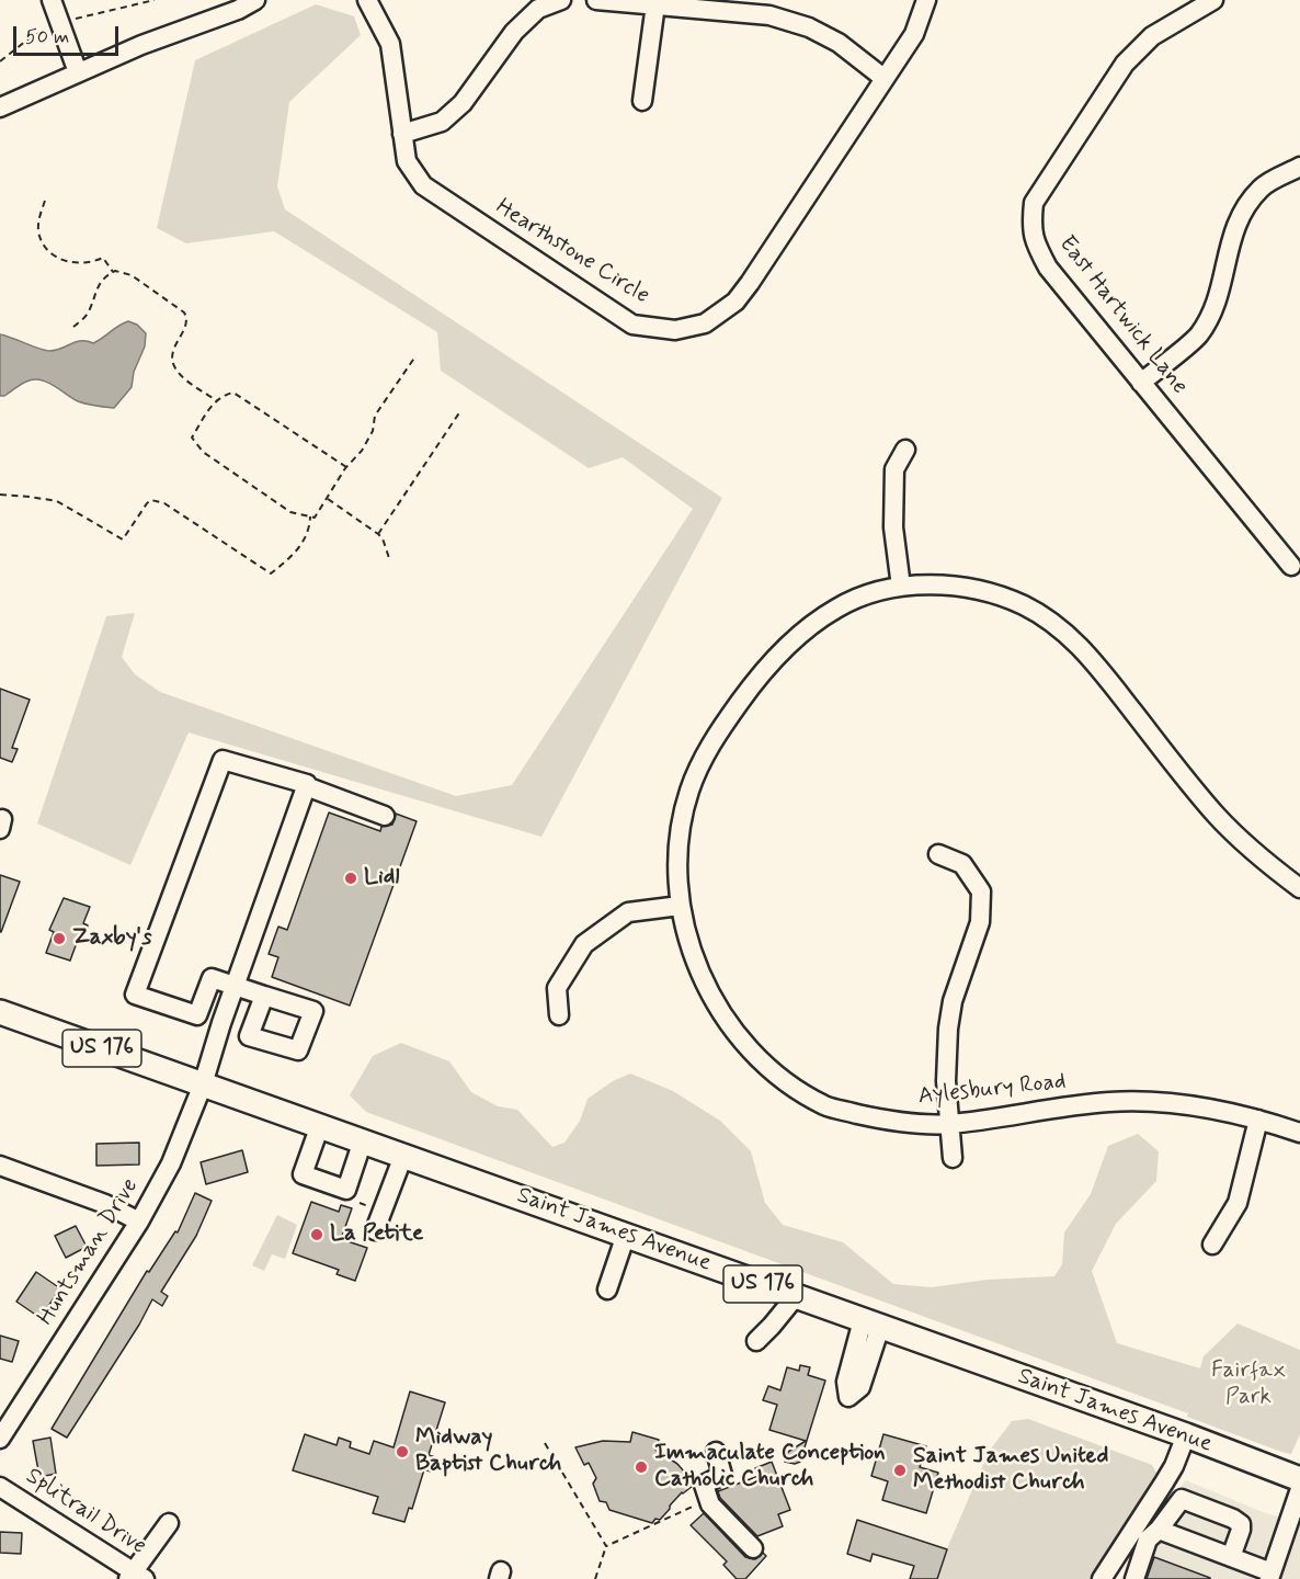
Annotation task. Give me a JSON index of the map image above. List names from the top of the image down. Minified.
{"streets":{"main road":["US 176","Saint James Avenue"],"street":["Hearthstone Circle","East Hartwick Lane","Aylesbury Road","Huntsman Drive","Splitrail Drive"]},"crossings":[["Saint James Avenue","Huntsman Drive"]],"parks":["Fairfax Park"],"places":["Lidl","Zaxby's","La Petite","Midway Baptist Church","Immaculate Conception Catholic Church","Saint James United Methodist Church"],"scale_bar":"50 m"}
